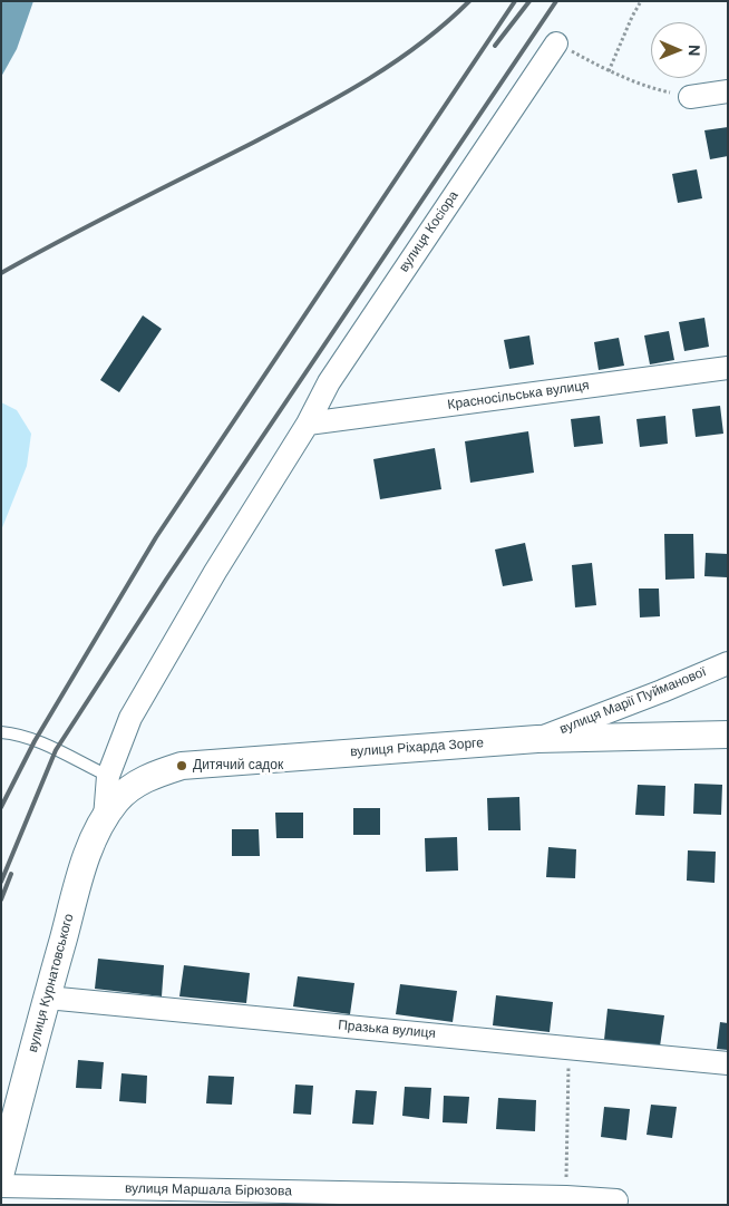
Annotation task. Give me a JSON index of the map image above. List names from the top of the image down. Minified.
{"streets":{"street":["вулиця Косіора","Красносільська вулиця","вулиця Марії Пуйманової","вулиця Ріхарда Зорге","вулиця Курнатовського","Празька вулиця","вулиця Маршала Бірюзова"]},"crossings":[["вулиця Косіора","Красносільська вулиця"],["вулиця Косіора","вулиця Ріхарда Зорге"],["вулиця Косіора","вулиця Курнатовського"],["вулиця Марії Пуйманової","вулиця Ріхарда Зорге"],["вулиця Ріхарда Зорге","вулиця Курнатовського"],["вулиця Курнатовського","Празька вулиця"]],"places":["Дитячий садок"],"north":"right"}
